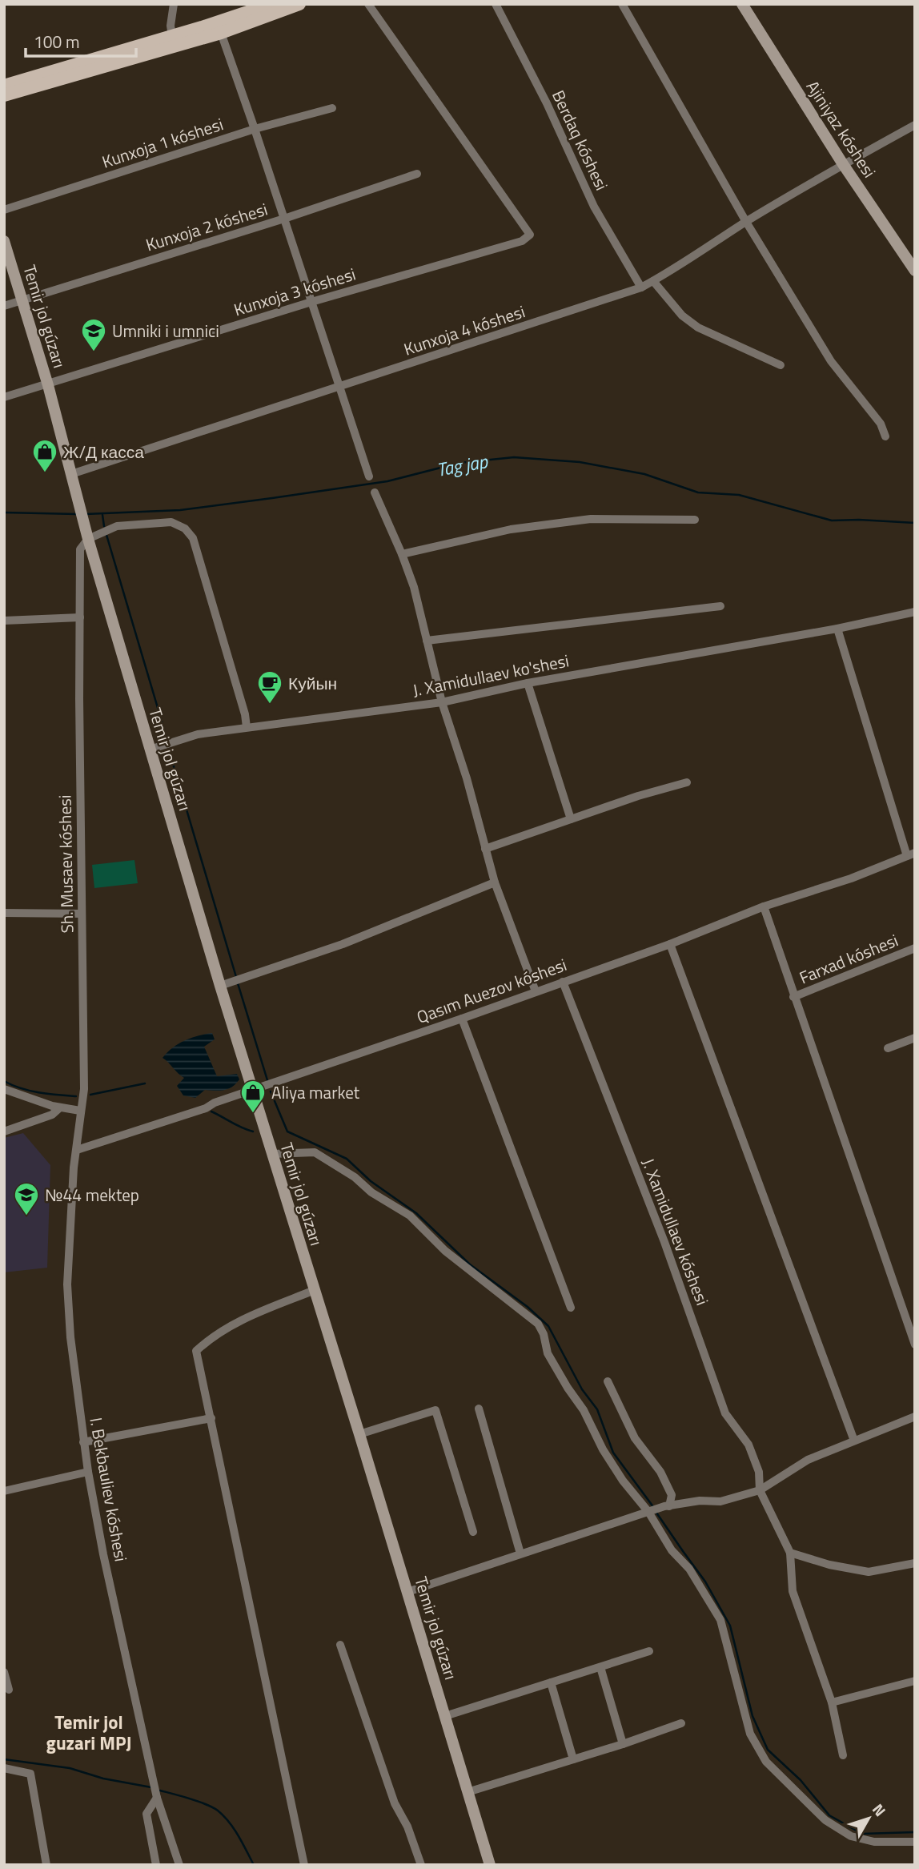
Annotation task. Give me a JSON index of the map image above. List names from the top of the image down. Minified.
{"streets":{"street":["Ajiniyaz kóshesi","Berdaq kóshesi","Kunxoja 1 kóshesi","Kunxoja 2 kóshesi","Kunxoja 3 kóshesi","Temir jol gúzarı","Kunxoja 4 kóshesi","J. Xamidullaev ko'shesi","Sh. Musaev kóshesi","Farxad kóshesi","Qasım Auezov kóshesi","J. Xamidullaev kóshesi","I. Bekbauliev kóshesi"]},"crossings":[["Ajiniyaz kóshesi","Kunxoja 4 kóshesi"],["Berdaq kóshesi","Kunxoja 4 kóshesi"],["Kunxoja 2 kóshesi","Temir jol gúzarı"],["Kunxoja 3 kóshesi","Temir jol gúzarı"],["Temir jol gúzarı","Kunxoja 4 kóshesi"],["Temir jol gúzarı","J. Xamidullaev ko'shesi"],["Temir jol gúzarı","Sh. Musaev kóshesi"],["Temir jol gúzarı","Qasım Auezov kóshesi"],["Sh. Musaev kóshesi","I. Bekbauliev kóshesi"],["Qasım Auezov kóshesi","J. Xamidullaev kóshesi"],["Qasım Auezov kóshesi","I. Bekbauliev kóshesi"]],"districts":["Temir jol guzari MPJ"],"water":["Tag jap"],"places":{"school or university":["Umniki i umnici","№44 mektep"],"shop":["Ж/Д касса","Aliya market"],"cafe":["Куйын"]},"scale_bar":"100 m","north":"top right"}
